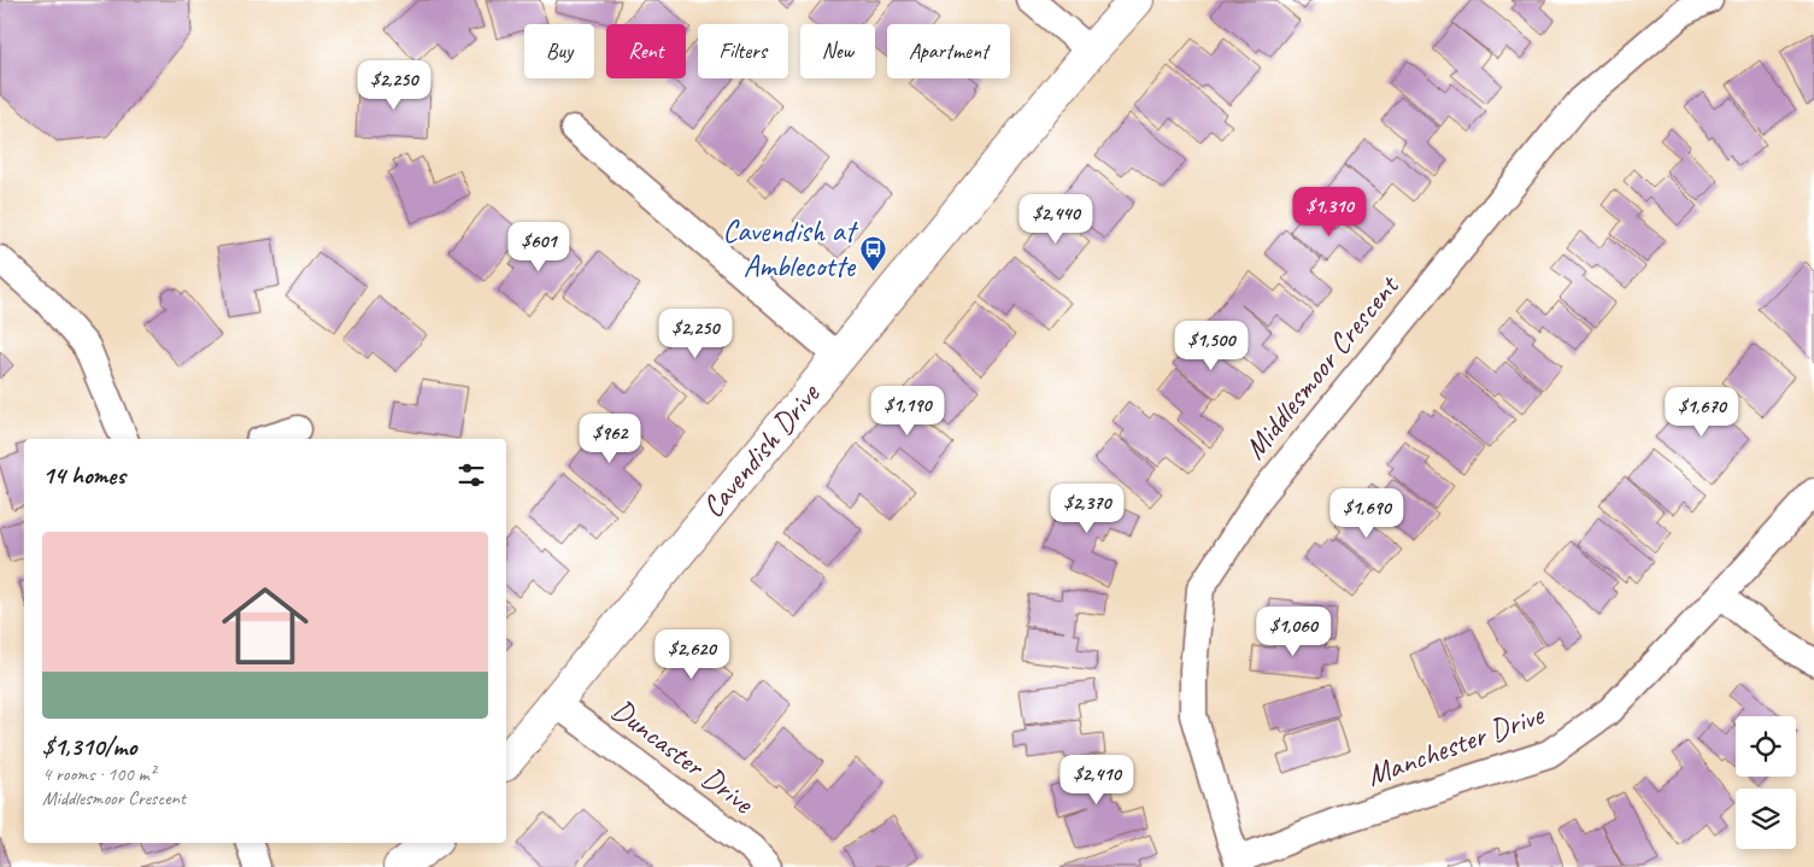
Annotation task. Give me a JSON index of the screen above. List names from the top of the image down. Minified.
{"streets":{"street":["Middlesmoor Crescent","Cavendish Drive","Manchester Drive","Duncaster Drive"]},"crossings":[["Middlesmoor Crescent","Manchester Drive"],["Cavendish Drive","Duncaster Drive"]],"places":{"bus stop":["Cavendish at Amblecotte"]},"page":{"chip":["Buy","Rent","Filters","New","Apartment"],"price":["$2,250","$1,310","$2,440","$601","$2,250","$1,500","$1,190","$1,670","$962","$2,370","$1,690","$1,060","$2,620","$2,410"],"heading":"14 homes","list":[{"name":"$1,310/mo","note":"4 rooms · 100 m² · Middlesmoor Crescent"}]}}
